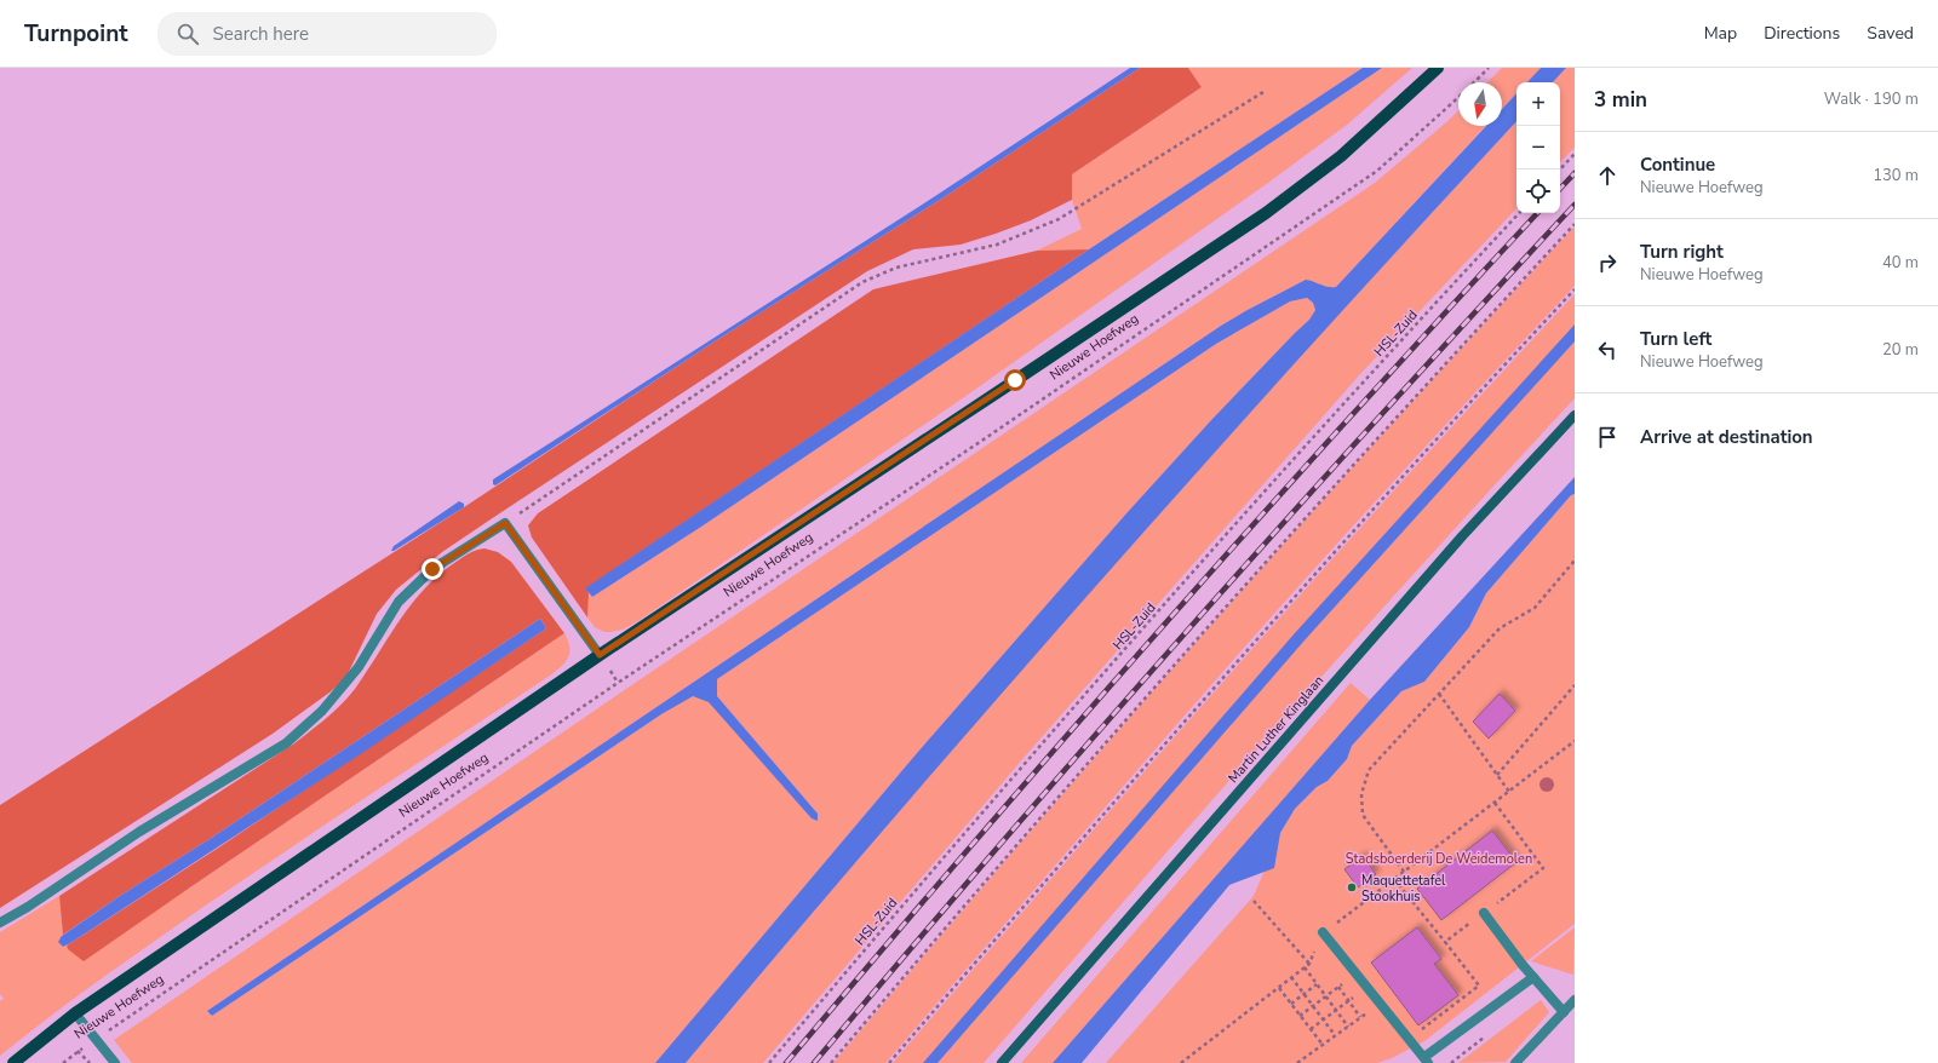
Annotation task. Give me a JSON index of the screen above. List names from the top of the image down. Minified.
{"streets":{"main road":["Nieuwe Hoefweg"],"street":["Martin Luther Kinglaan"],"path":["HSL-Zuid"]},"parks":["Stadsboerderij De Weidemolen"],"places":["Maquettetafel Stookhuis"],"north":"bottom","page":{"header":"Turnpoint","search":"Search here","nav":["Map","Directions","Saved"],"heading":["3 min","Walk · 190 m"],"map_buttons":["+","−"],"list":[["Continue","Nieuwe Hoefweg","130 m"],["Turn right","Nieuwe Hoefweg","40 m"],["Turn left","Nieuwe Hoefweg","20 m"],"Arrive at destination"]}}
